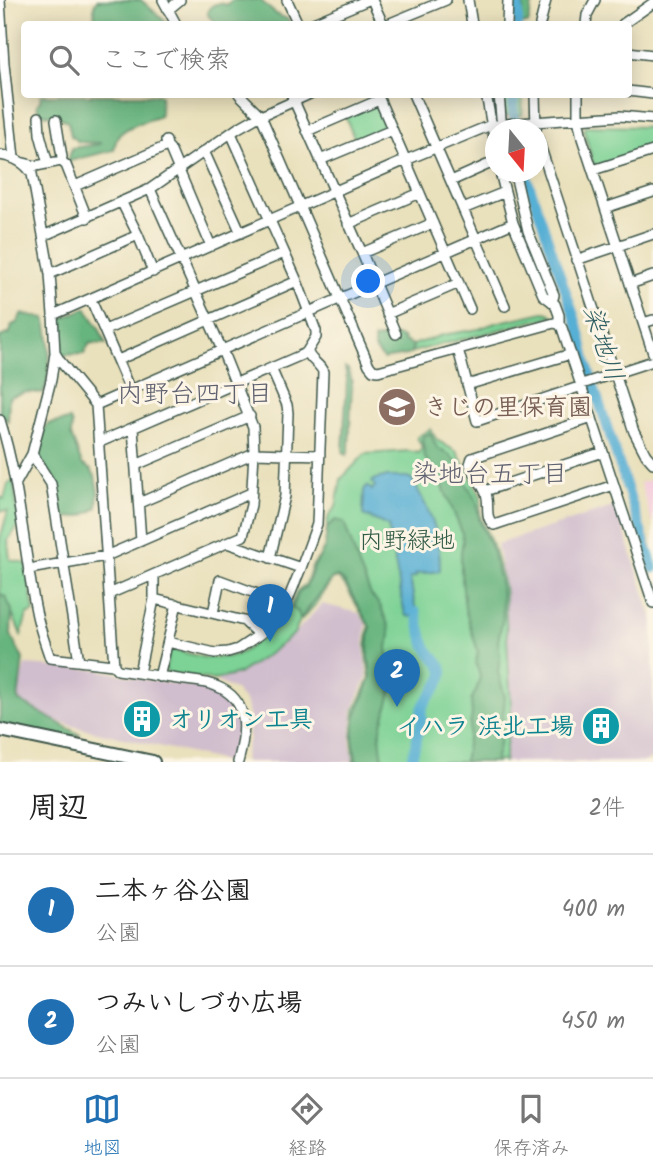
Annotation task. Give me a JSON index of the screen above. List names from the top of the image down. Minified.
{"districts":["内野台四丁目","染地台五丁目"],"water":["染地川"],"parks":["内野緑地"],"places":{"school or university":["きじの里保育園"],"building":["オリオン工具","イハラ 浜北工場"]},"north":"bottom","page":{"search":"ここで検索","pins":["1","2"],"heading":["周辺","2件"],"list":[{"mark":"1","name":"二本ヶ谷公園","note":"公園","value":"400 m"},{"mark":"2","name":"つみいしづか広場","note":"公園","value":"450 m"}],"nav":["地図","経路","保存済み"]}}
